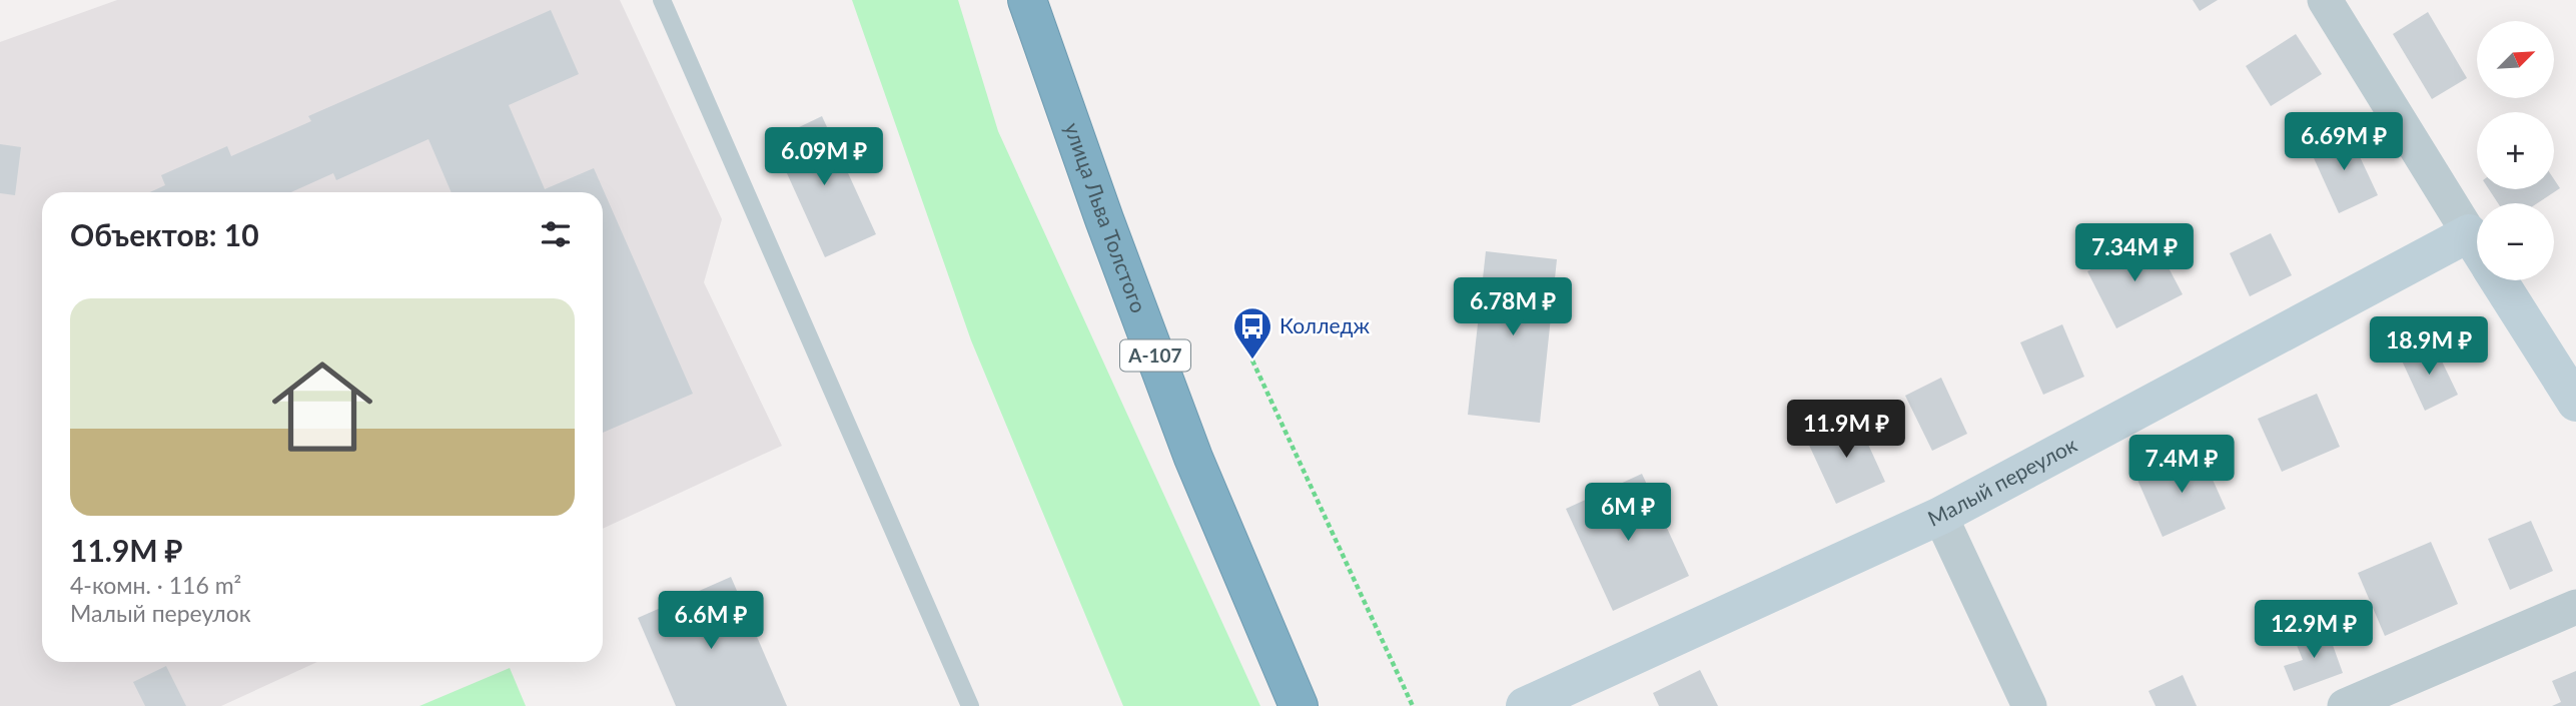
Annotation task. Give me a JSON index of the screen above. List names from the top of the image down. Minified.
{"streets":{"highway":["улица Льва Толстого","А-107"],"street":["Малый переулок"]},"places":{"bus stop":["Колледж"]},"north":"top right","page":{"map_buttons":["+","−"],"price":["6.69M ₽","6.09M ₽","7.34M ₽","6.78M ₽","18.9M ₽","11.9M ₽","7.4M ₽","6M ₽","6.6M ₽","12.9M ₽"],"heading":"Объектов: 10","list":[{"name":"11.9M ₽","note":"4-комн. · 116 m² · Малый переулок"}]}}
